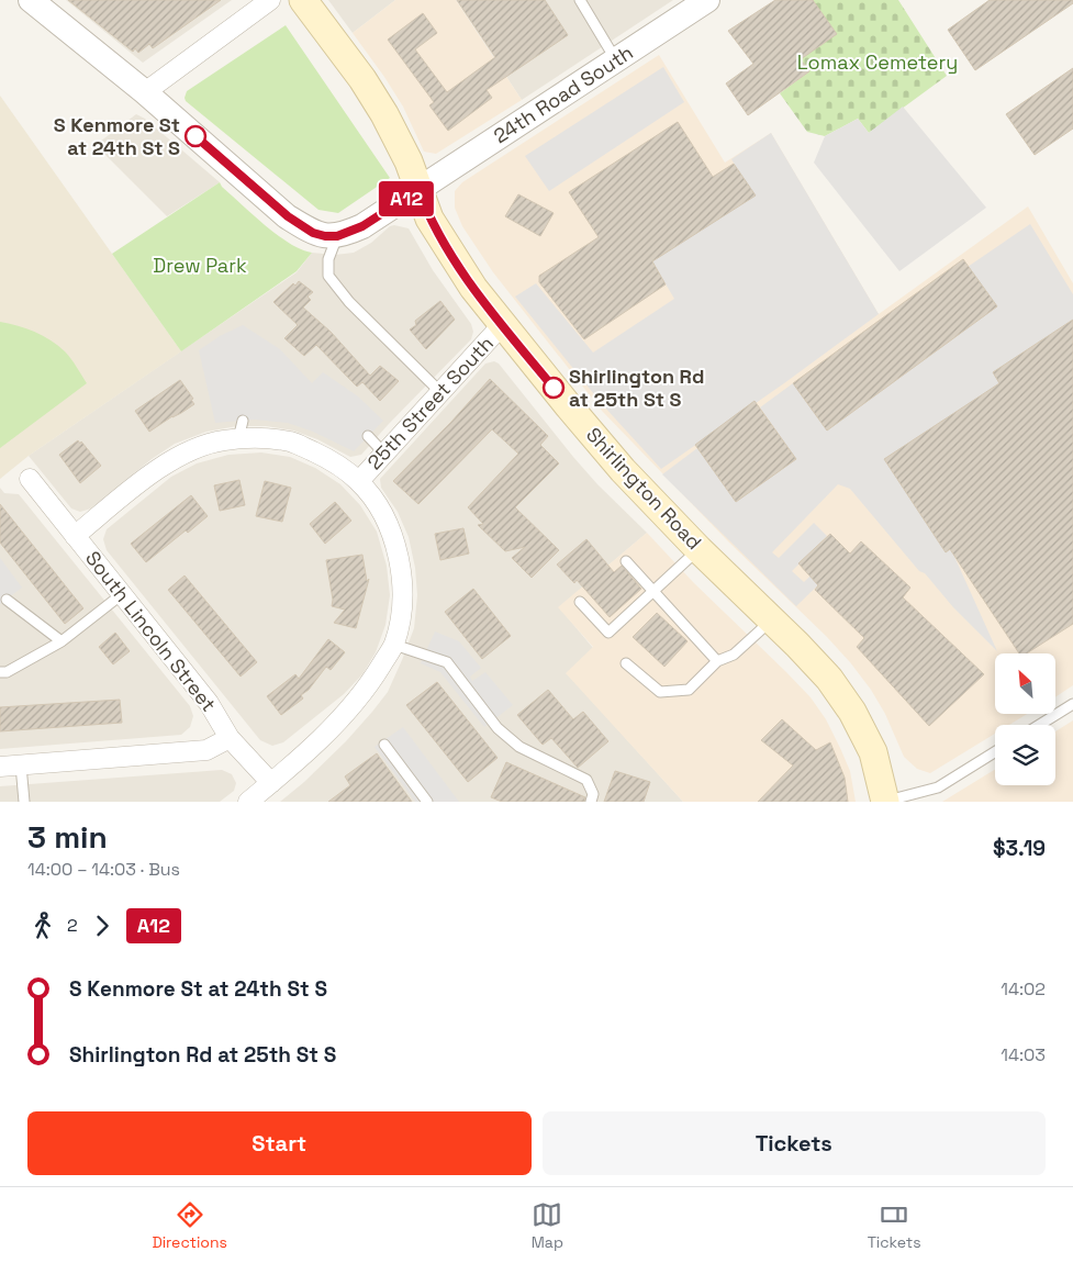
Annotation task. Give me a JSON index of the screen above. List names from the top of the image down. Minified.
{"streets":{"main road":["Shirlington Road"],"street":["24th Road South","25th Street South","South Lincoln Street"]},"crossings":[["24th Road South","Shirlington Road"],["25th Street South","Shirlington Road"]],"parks":["Lomax Cemetery","Drew Park"],"places":["S Kenmore St at 24th St S","Shirlington Rd at 25th St S"],"lines":["bus line A12"],"north":"top left","page":{"on_map":"A12","heading":["3 min","14:00 – 14:03 · Bus","$3.19"],"legs":["2","A12"],"list":[{"name":"S Kenmore St at 24th St S","value":"14:02"},{"name":"Shirlington Rd at 25th St S","value":"14:03"}],"buttons":["Start","Tickets"],"tabs":["Directions","Map","Tickets"]}}
